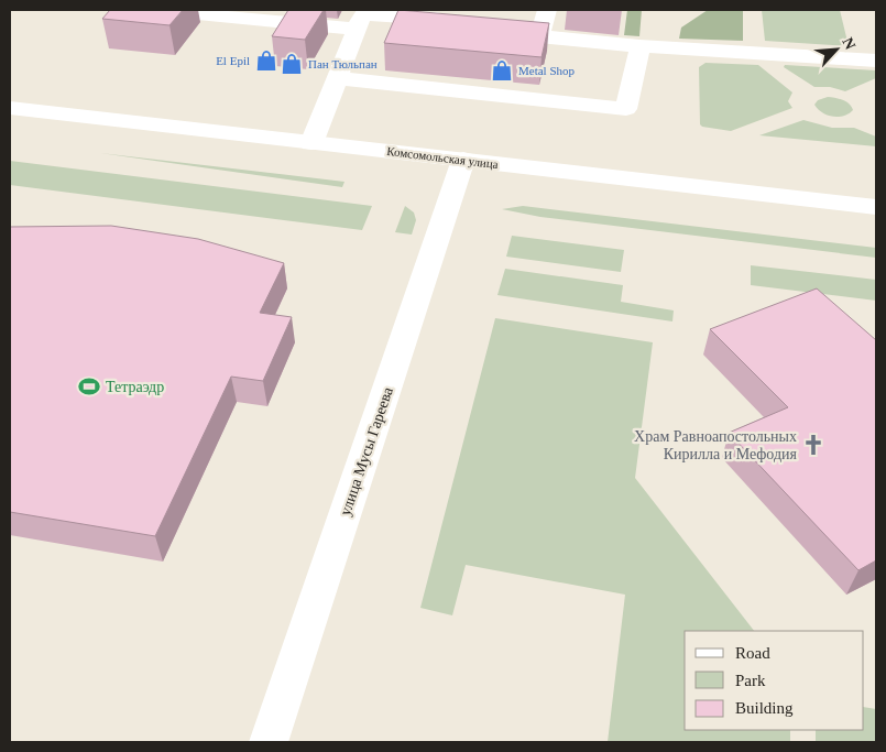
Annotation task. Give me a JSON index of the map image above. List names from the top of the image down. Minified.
{"streets":{"main road":["Комсомольская улица","улица Мусы Гареева"]},"crossings":[["Комсомольская улица","улица Мусы Гареева"]],"places":{"shop":["El Epil","Пан Тюльпан","Metal Shop"],"sports":["Тетраэдр"],"church":["Храм Равноапостольных Кирилла и Мефодия"]},"legend":["Road","Park","Building"],"north":"top right"}
